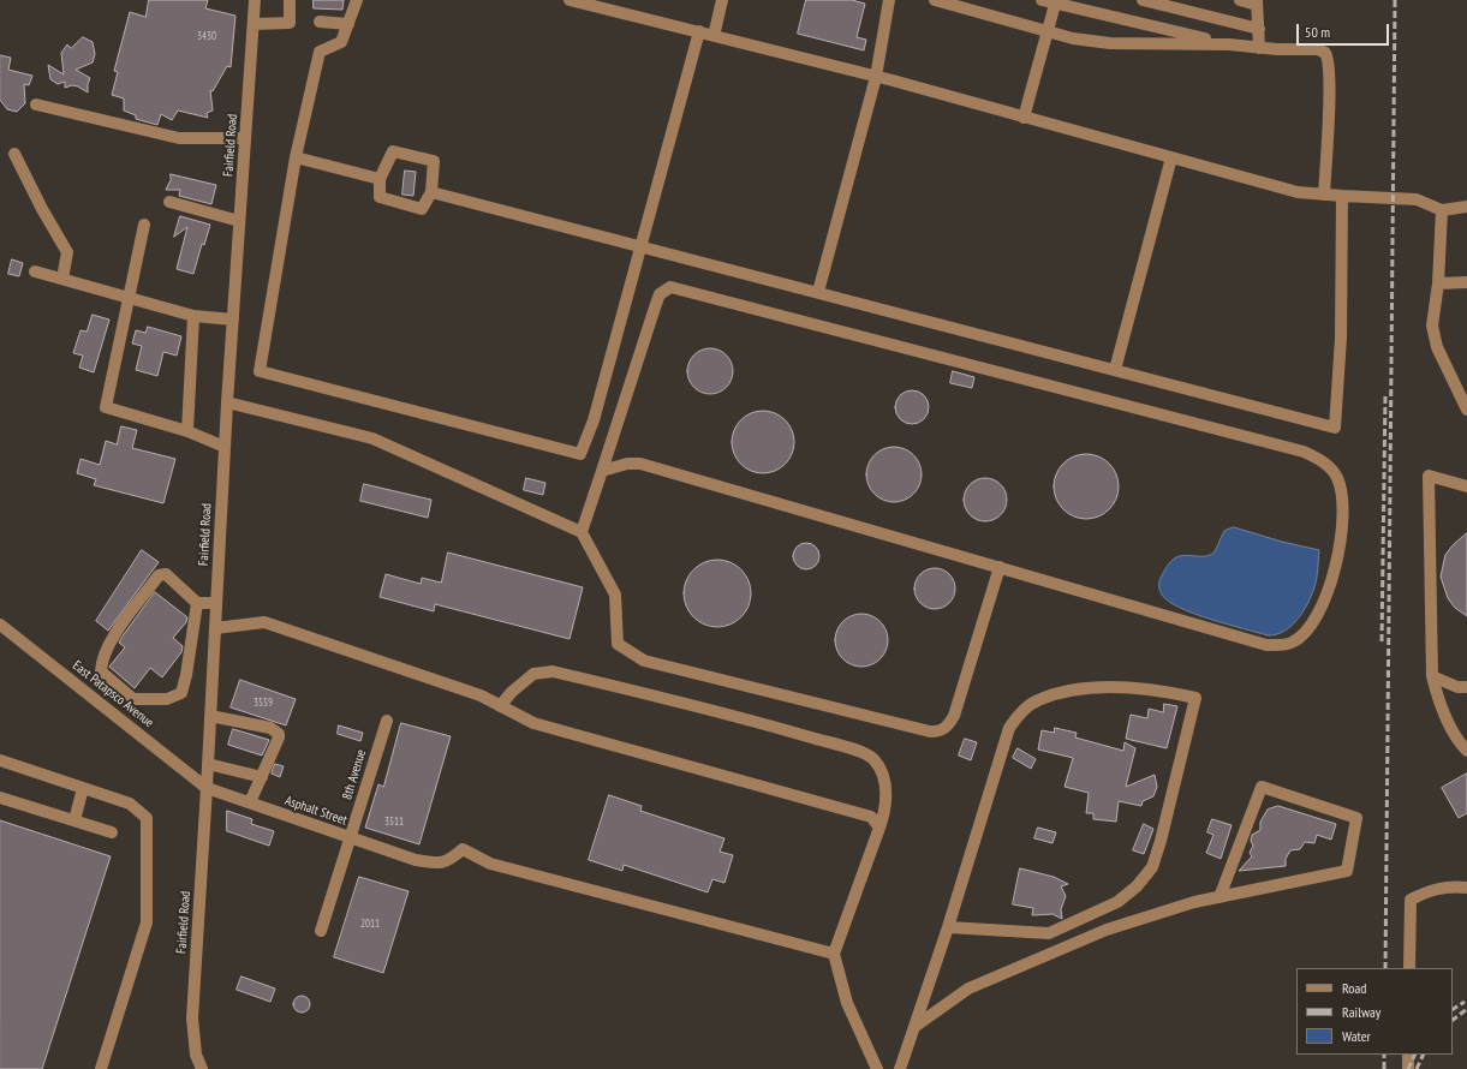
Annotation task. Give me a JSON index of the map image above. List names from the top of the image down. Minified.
{"streets":{"street":["Fairfield Road","East Patapsco Avenue","8th Avenue","Asphalt Street"]},"crossings":[["Fairfield Road","East Patapsco Avenue"],["Fairfield Road","Asphalt Street"],["East Patapsco Avenue","Asphalt Street"],["8th Avenue","Asphalt Street"]],"house_numbers":["3430","3559","3511","2011"],"legend":["Road","Railway","Water"],"scale_bar":"50 m"}
